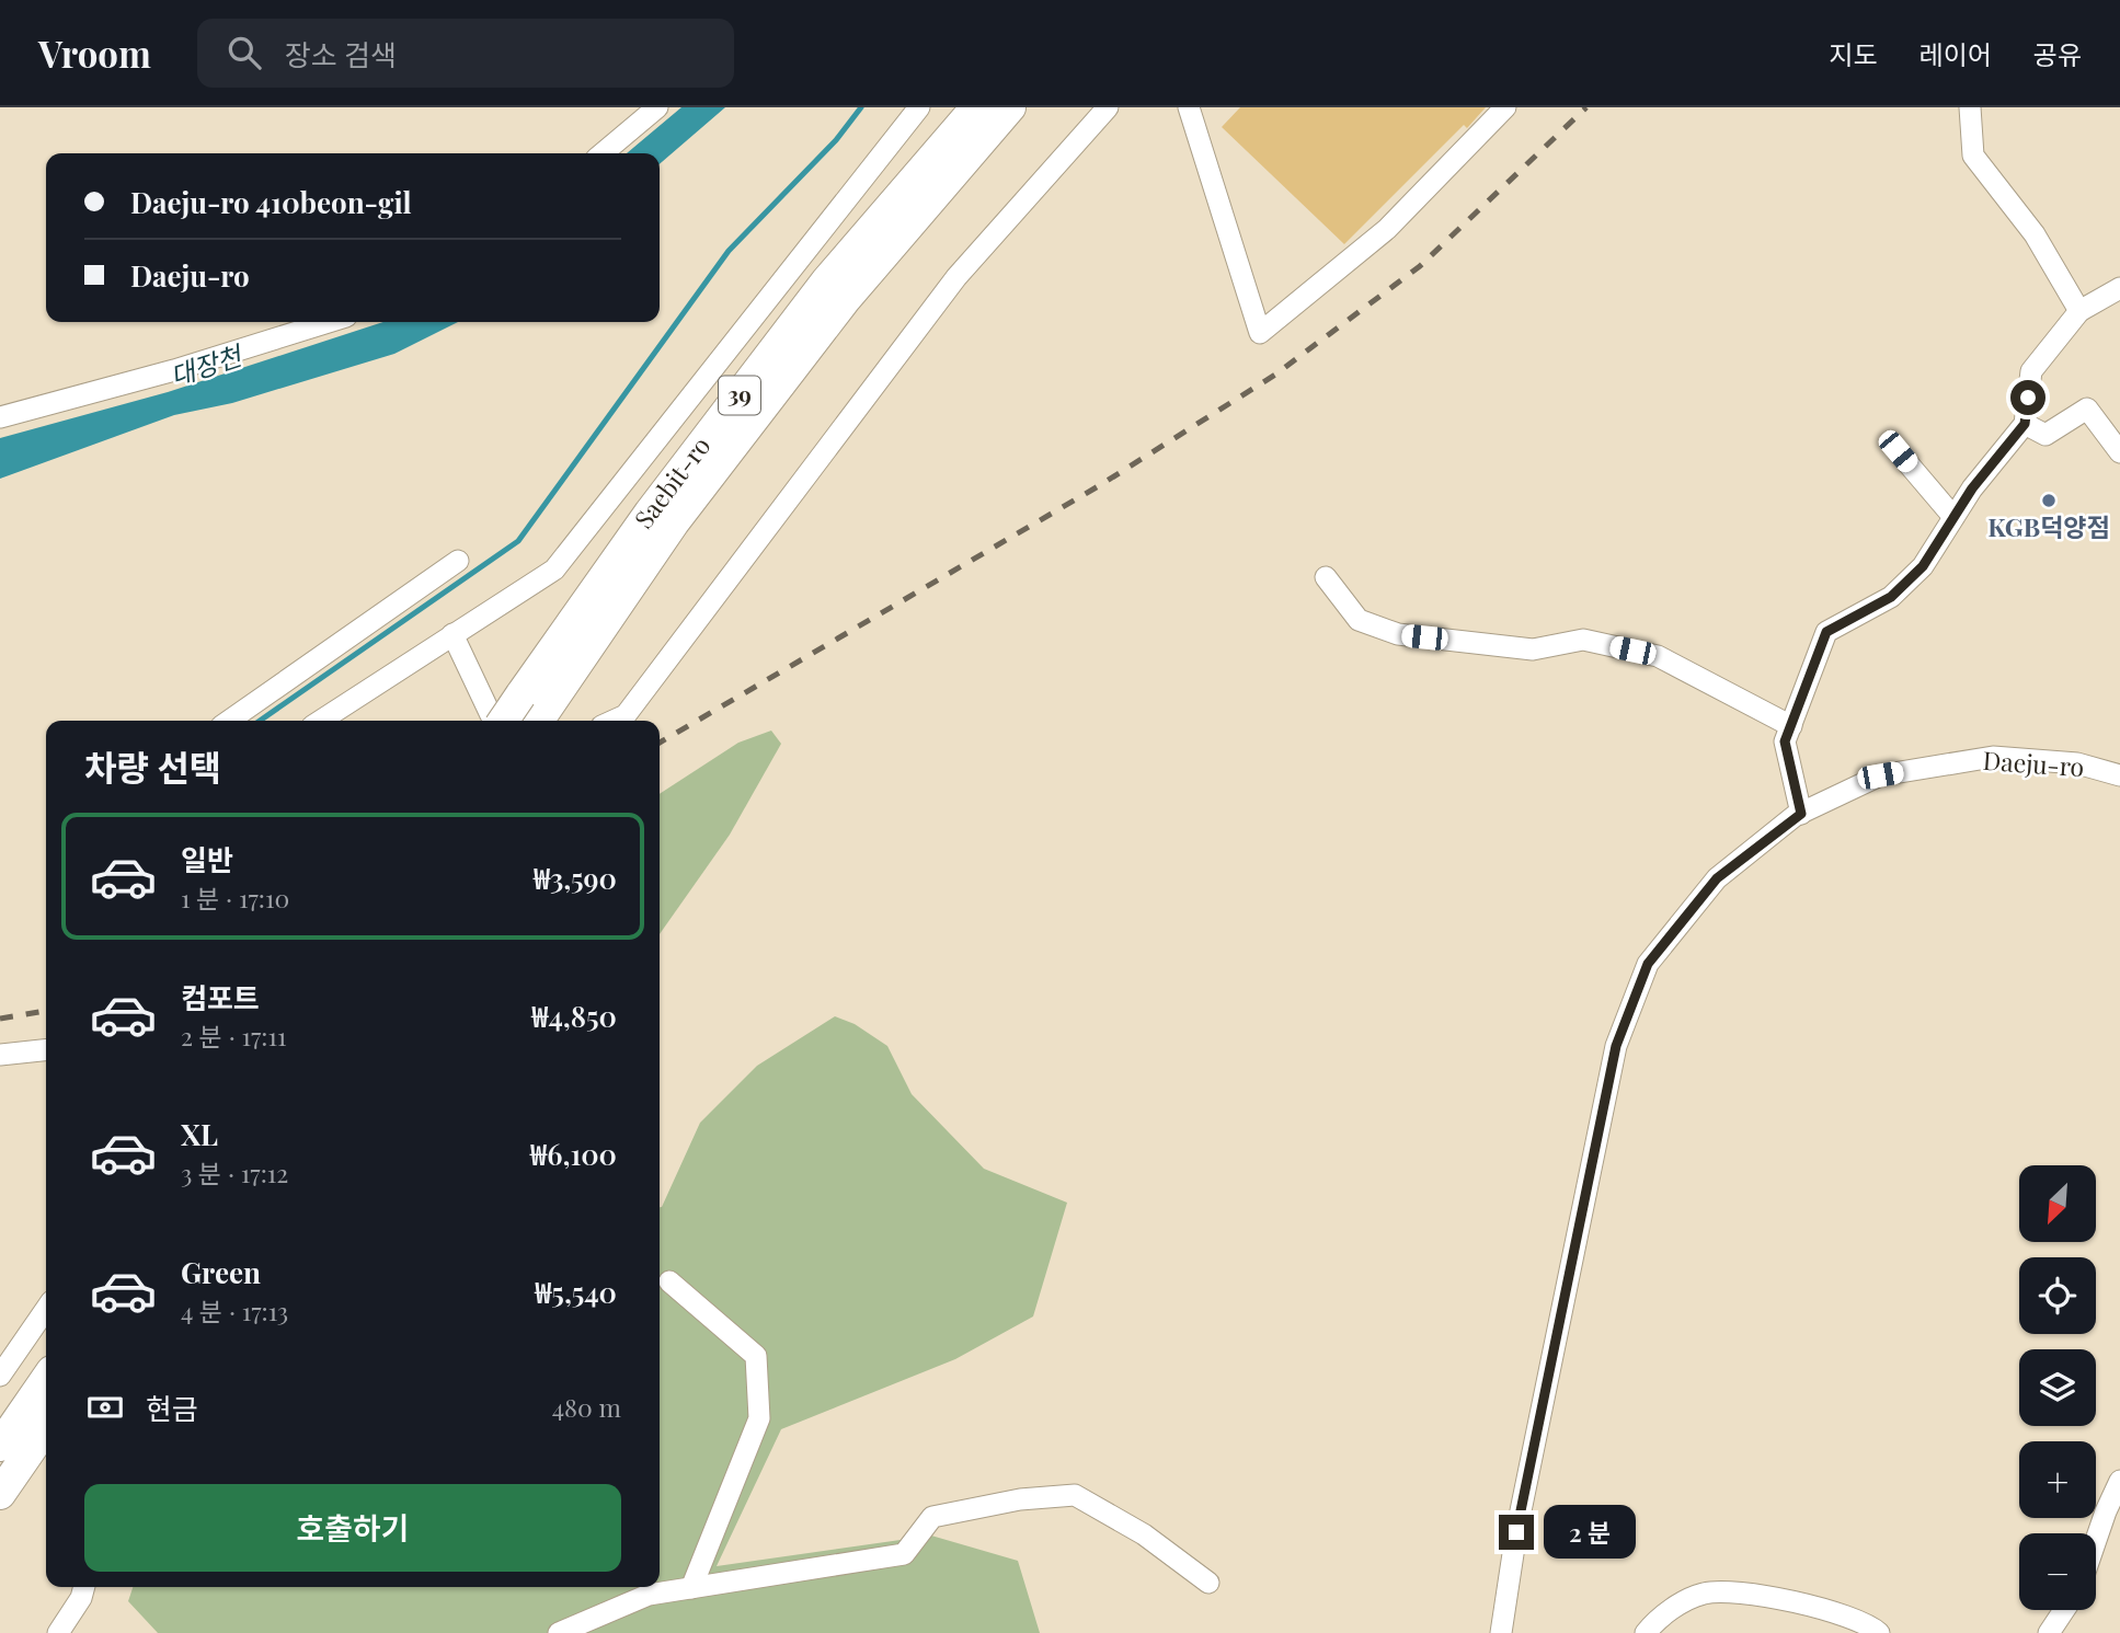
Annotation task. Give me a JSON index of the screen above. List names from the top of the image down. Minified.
{"streets":{"highway":["39","Saebit-ro"],"street":["Daeju-ro"]},"water":["대장천"],"places":["KGB덕양점"],"north":"bottom left","page":{"header":"Vroom","search":"장소 검색","nav":["지도","레이어","공유"],"banner":["Daeju-ro 410beon-gil","Daeju-ro"],"heading":"차량 선택","list":[{"name":"일반","note":"1 분 · 17:10","value":"₩3,590"},{"name":"컴포트","note":"2 분 · 17:11","value":"₩4,850"},{"name":"XL","note":"3 분 · 17:12","value":"₩6,100"},{"name":"Green","note":"4 분 · 17:13","value":"₩5,540"}],"map_buttons":["+","−"],"pay":["현금","480 m"],"buttons":"호출하기","bubble":"2 분"}}
